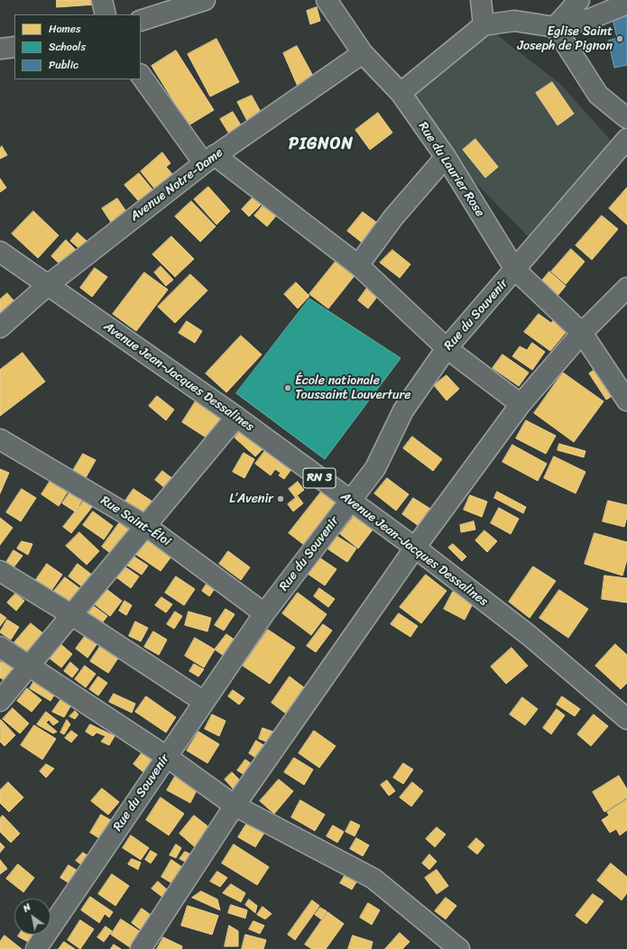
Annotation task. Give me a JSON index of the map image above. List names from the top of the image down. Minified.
{"streets":{"street":["Rue du Laurier Rose","Avenue Notre-Dame","Rue du Souvenir","Avenue Jean-Jacques Dessalines","RN 3","Rue Saint-Éloi"]},"crossings":[["Rue du Laurier Rose","Avenue Notre-Dame"],["Rue du Laurier Rose","Rue du Souvenir"],["Avenue Notre-Dame","Avenue Jean-Jacques Dessalines"],["Rue du Souvenir","Avenue Jean-Jacques Dessalines"],["Rue du Souvenir","Rue Saint-Éloi"]],"districts":["PIGNON"],"places":["Eglise Saint Joseph de Pignon","École nationale Toussaint Louverture","L’Avenir"],"legend":["Homes","Schools","Public"],"north":"top left"}
